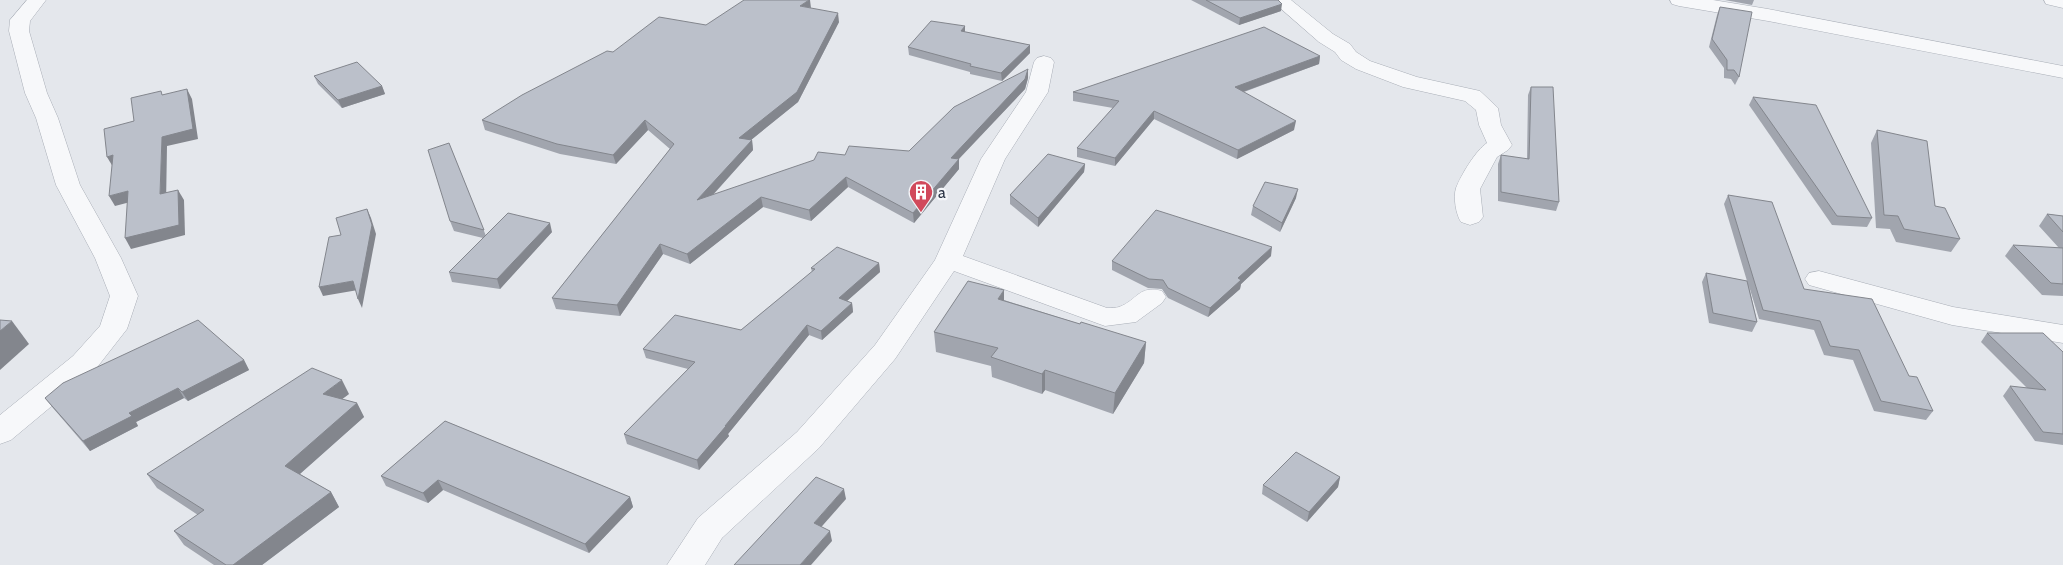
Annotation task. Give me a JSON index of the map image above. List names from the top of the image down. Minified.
{"places":{"building":["a"]}}
